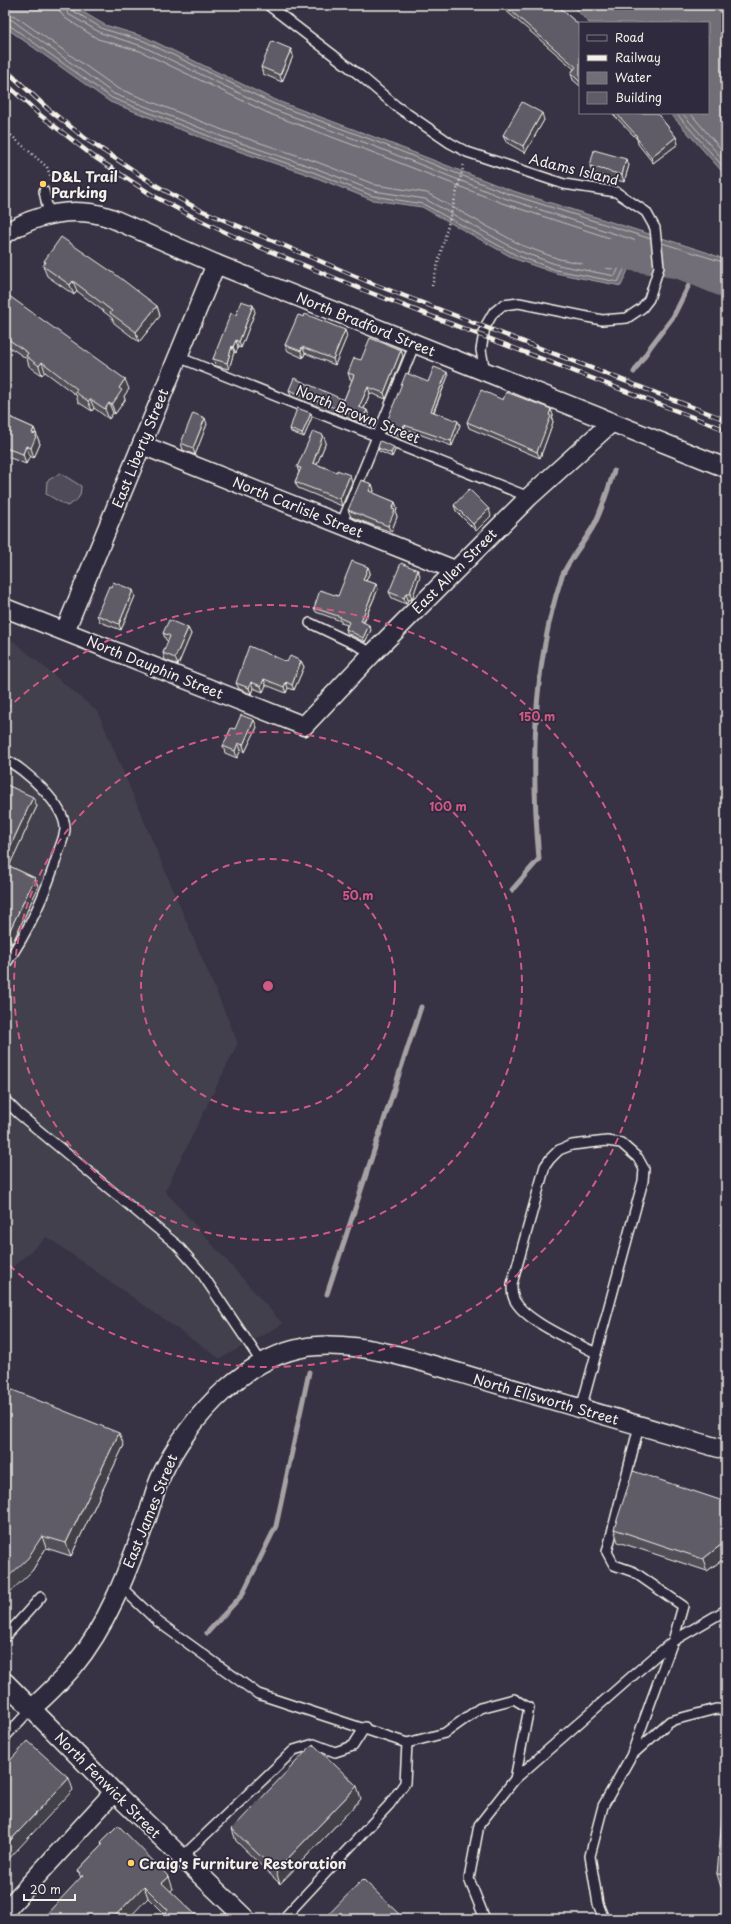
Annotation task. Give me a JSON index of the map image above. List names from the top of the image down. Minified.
{"streets":{"street":["North Bradford Street","East Liberty Street","North Carlisle Street","East Allen Street","North Dauphin Street","North Ellsworth Street","East James Street","North Fenwick Street"],"lane":["Adams Island","North Brown Street"]},"crossings":[["Adams Island","North Bradford Street"],["North Bradford Street","East Liberty Street"],["North Bradford Street","East Allen Street"],["North Brown Street","East Liberty Street"],["North Brown Street","East Allen Street"],["East Liberty Street","North Carlisle Street"],["East Liberty Street","North Dauphin Street"],["North Carlisle Street","East Allen Street"],["East Allen Street","North Dauphin Street"],["North Ellsworth Street","East James Street"],["East James Street","North Fenwick Street"]],"places":["D&L Trail Parking","Craig's Furniture Restoration"],"legend":["Road","Railway","Water","Building"],"scale_bar":"20 m","rings":["150 m","100 m","50 m"]}
